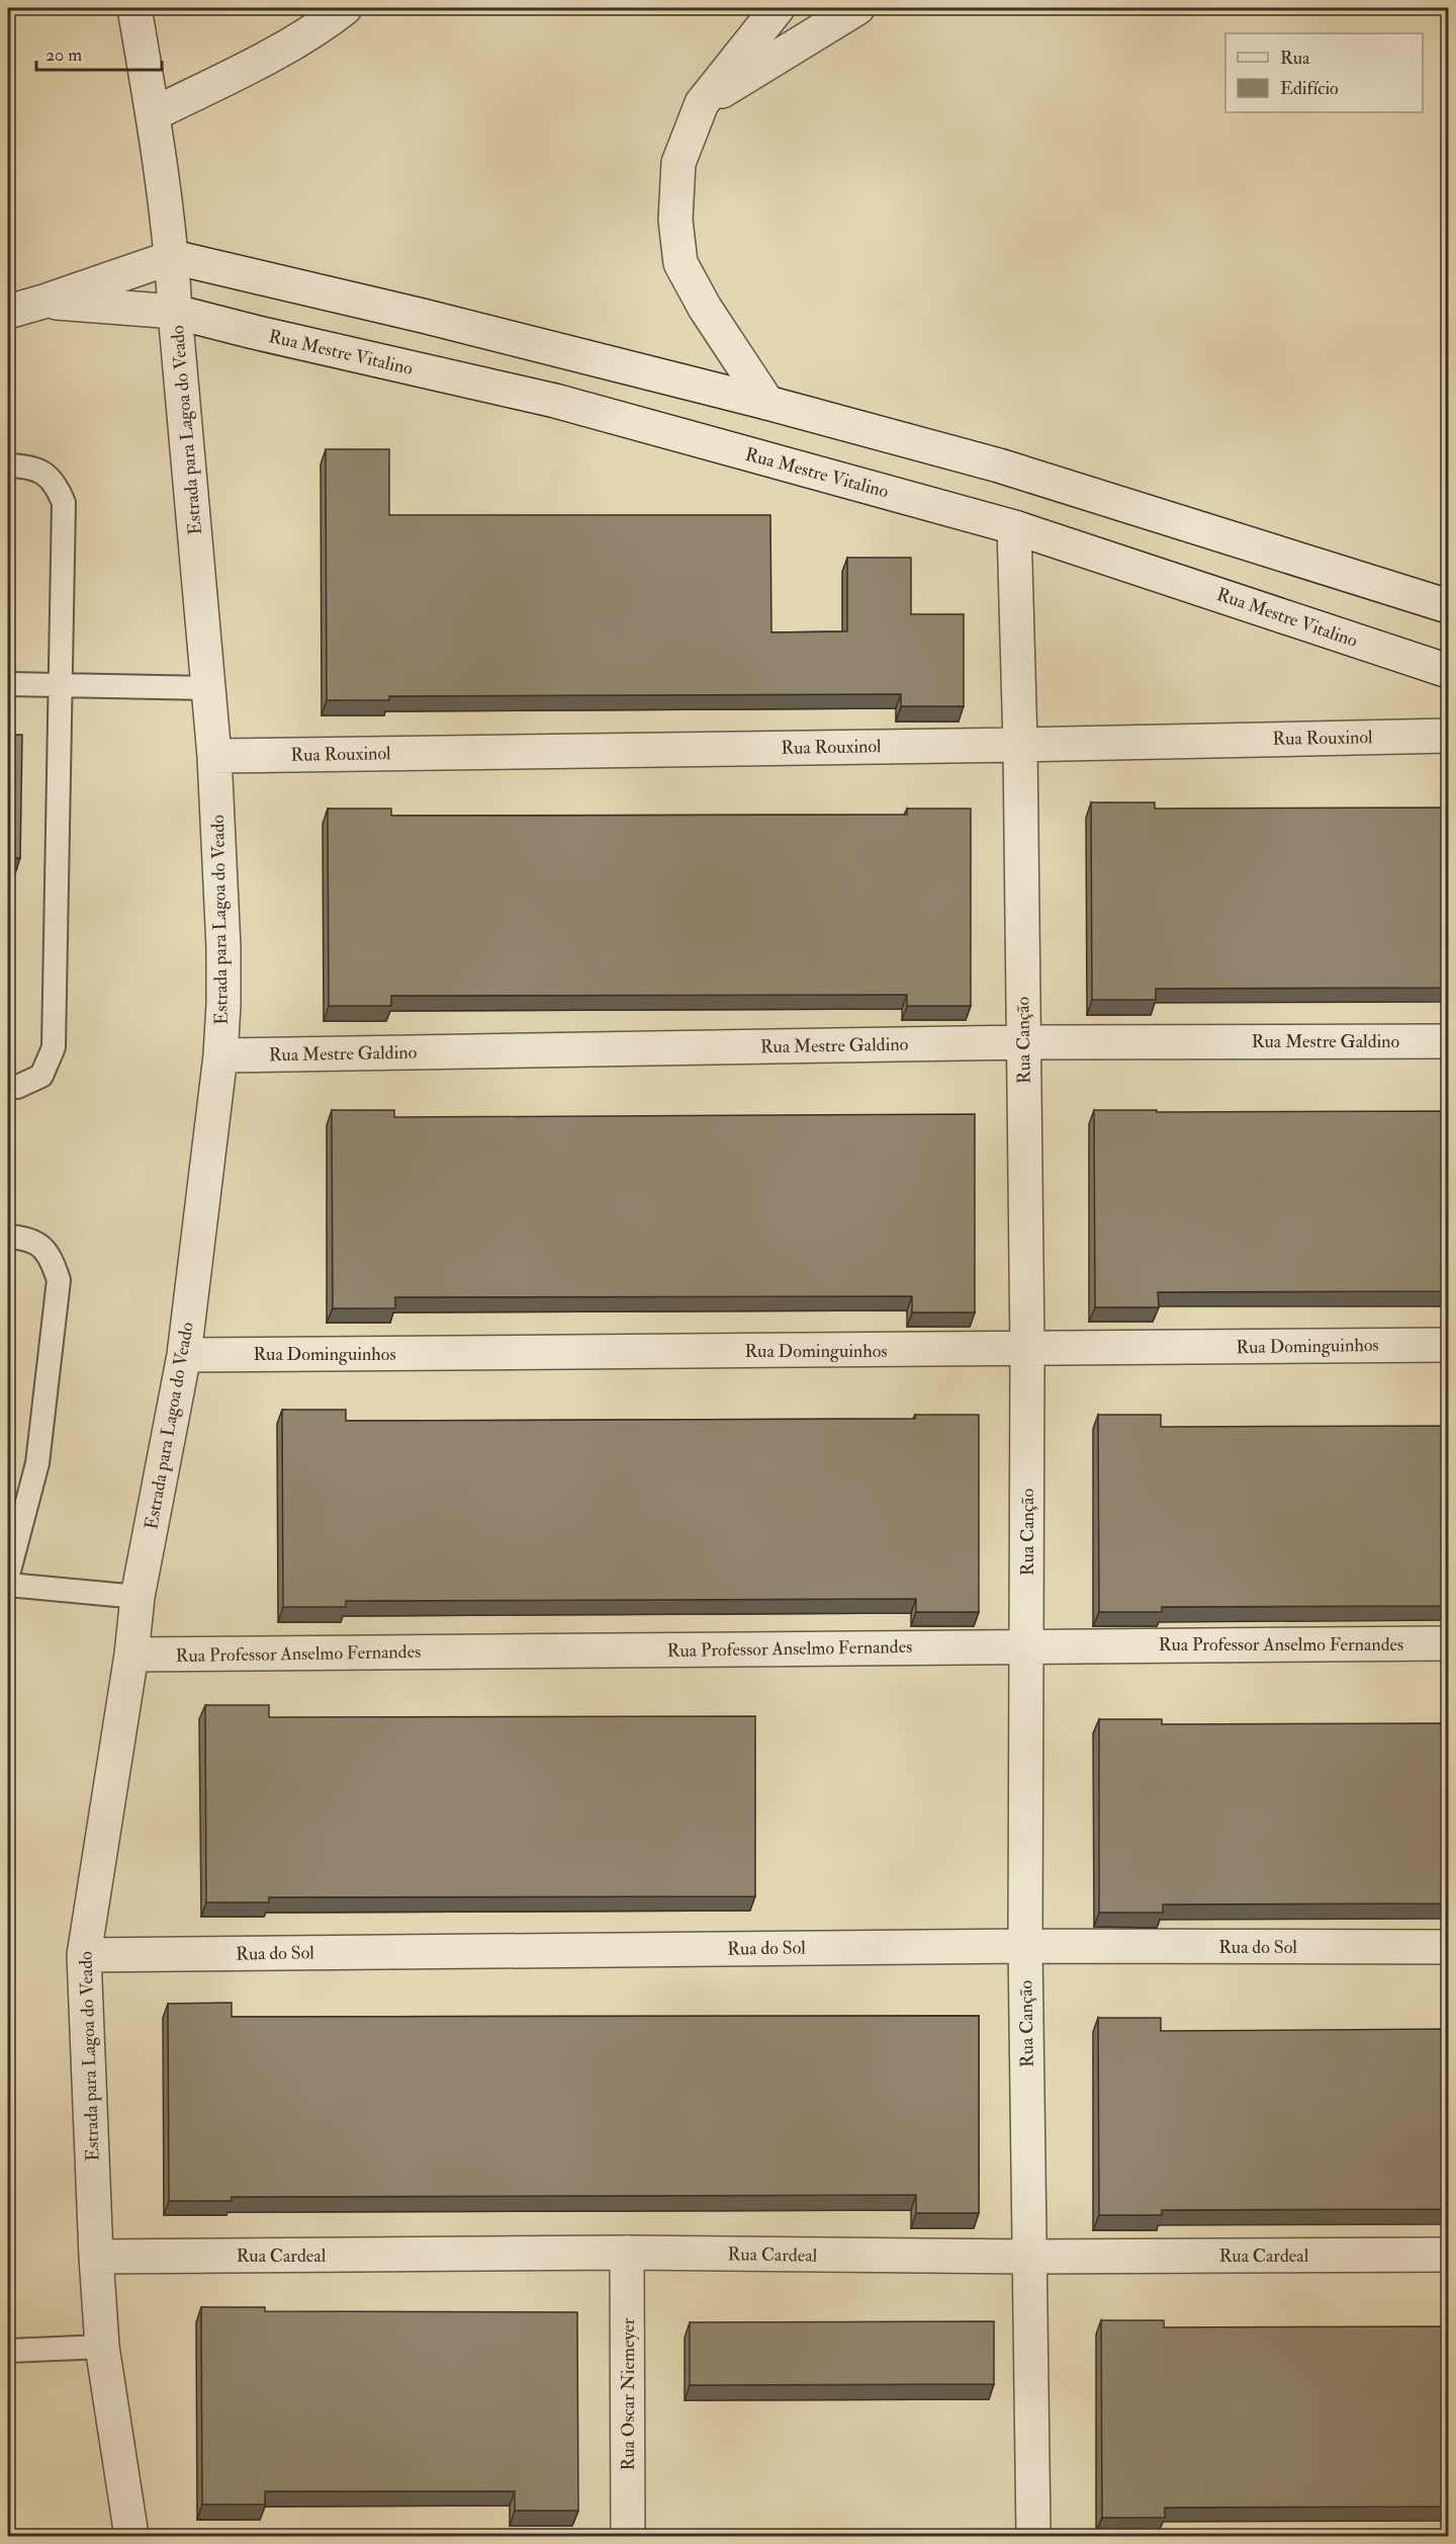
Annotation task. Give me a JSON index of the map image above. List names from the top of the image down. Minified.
{"streets":{"street":["Rua Mestre Vitalino","Estrada para Lagoa do Veado","Rua Rouxinol","Rua Canção","Rua Mestre Galdino","Rua Dominguinhos","Rua Professor Anselmo Fernandes","Rua do Sol","Rua Cardeal","Rua Oscar Niemeyer"]},"crossings":[["Rua Mestre Vitalino","Estrada para Lagoa do Veado"],["Rua Mestre Vitalino","Rua Canção"],["Estrada para Lagoa do Veado","Rua Rouxinol"],["Estrada para Lagoa do Veado","Rua Mestre Galdino"],["Estrada para Lagoa do Veado","Rua Dominguinhos"],["Estrada para Lagoa do Veado","Rua Professor Anselmo Fernandes"],["Estrada para Lagoa do Veado","Rua do Sol"],["Estrada para Lagoa do Veado","Rua Cardeal"],["Rua Rouxinol","Rua Canção"],["Rua Canção","Rua Mestre Galdino"],["Rua Canção","Rua Dominguinhos"],["Rua Canção","Rua Professor Anselmo Fernandes"],["Rua Canção","Rua do Sol"],["Rua Canção","Rua Cardeal"],["Rua Cardeal","Rua Oscar Niemeyer"]],"legend":["Rua","Edifício"],"scale_bar":"20 m"}
